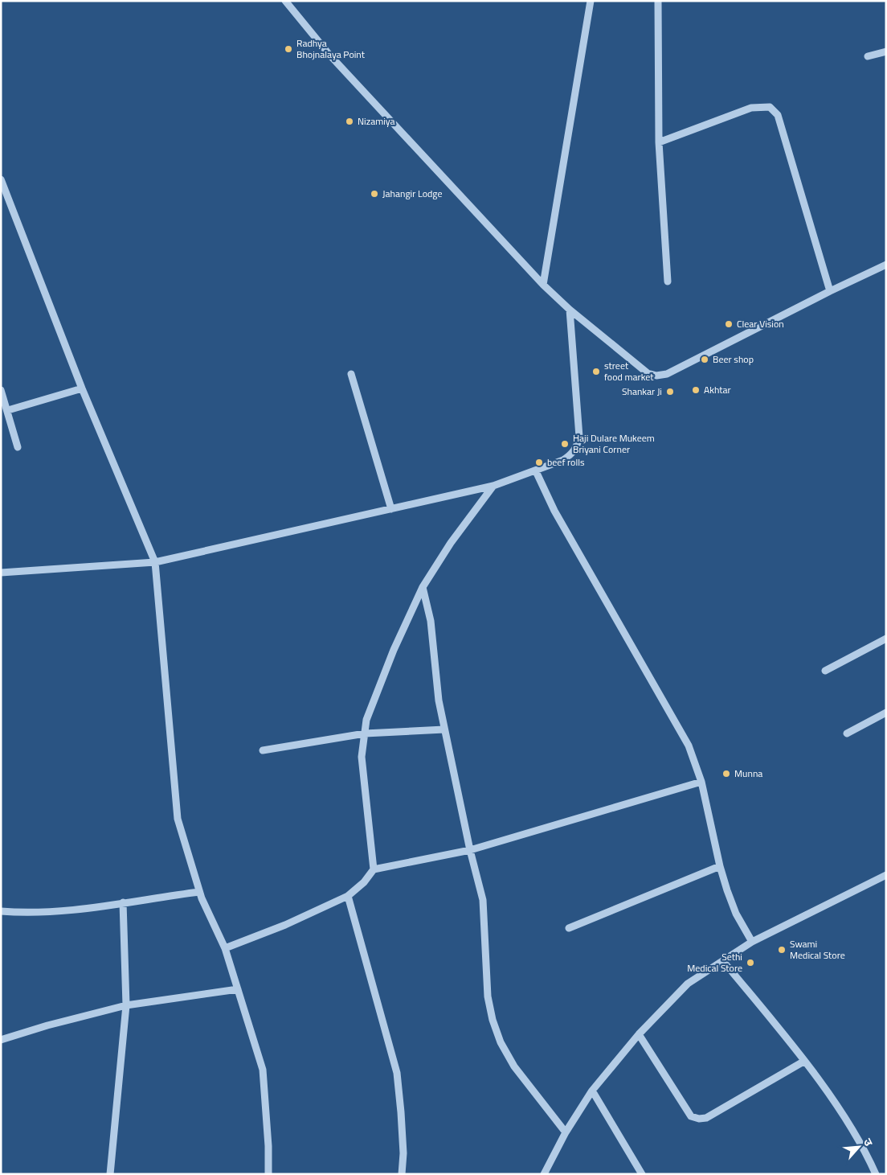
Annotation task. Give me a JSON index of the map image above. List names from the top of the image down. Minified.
{"places":["Radhya Bhojnalaya Point","Nizamiya","Jahangir Lodge","Clear Vision","Beer shop","street food market","Akhtar","Shankar Ji","Haji Dulare Mukeem Briyani Corner","beef rolls","Munna","Swami Medical Store","Sethi Medical Store"],"north":"top right"}
